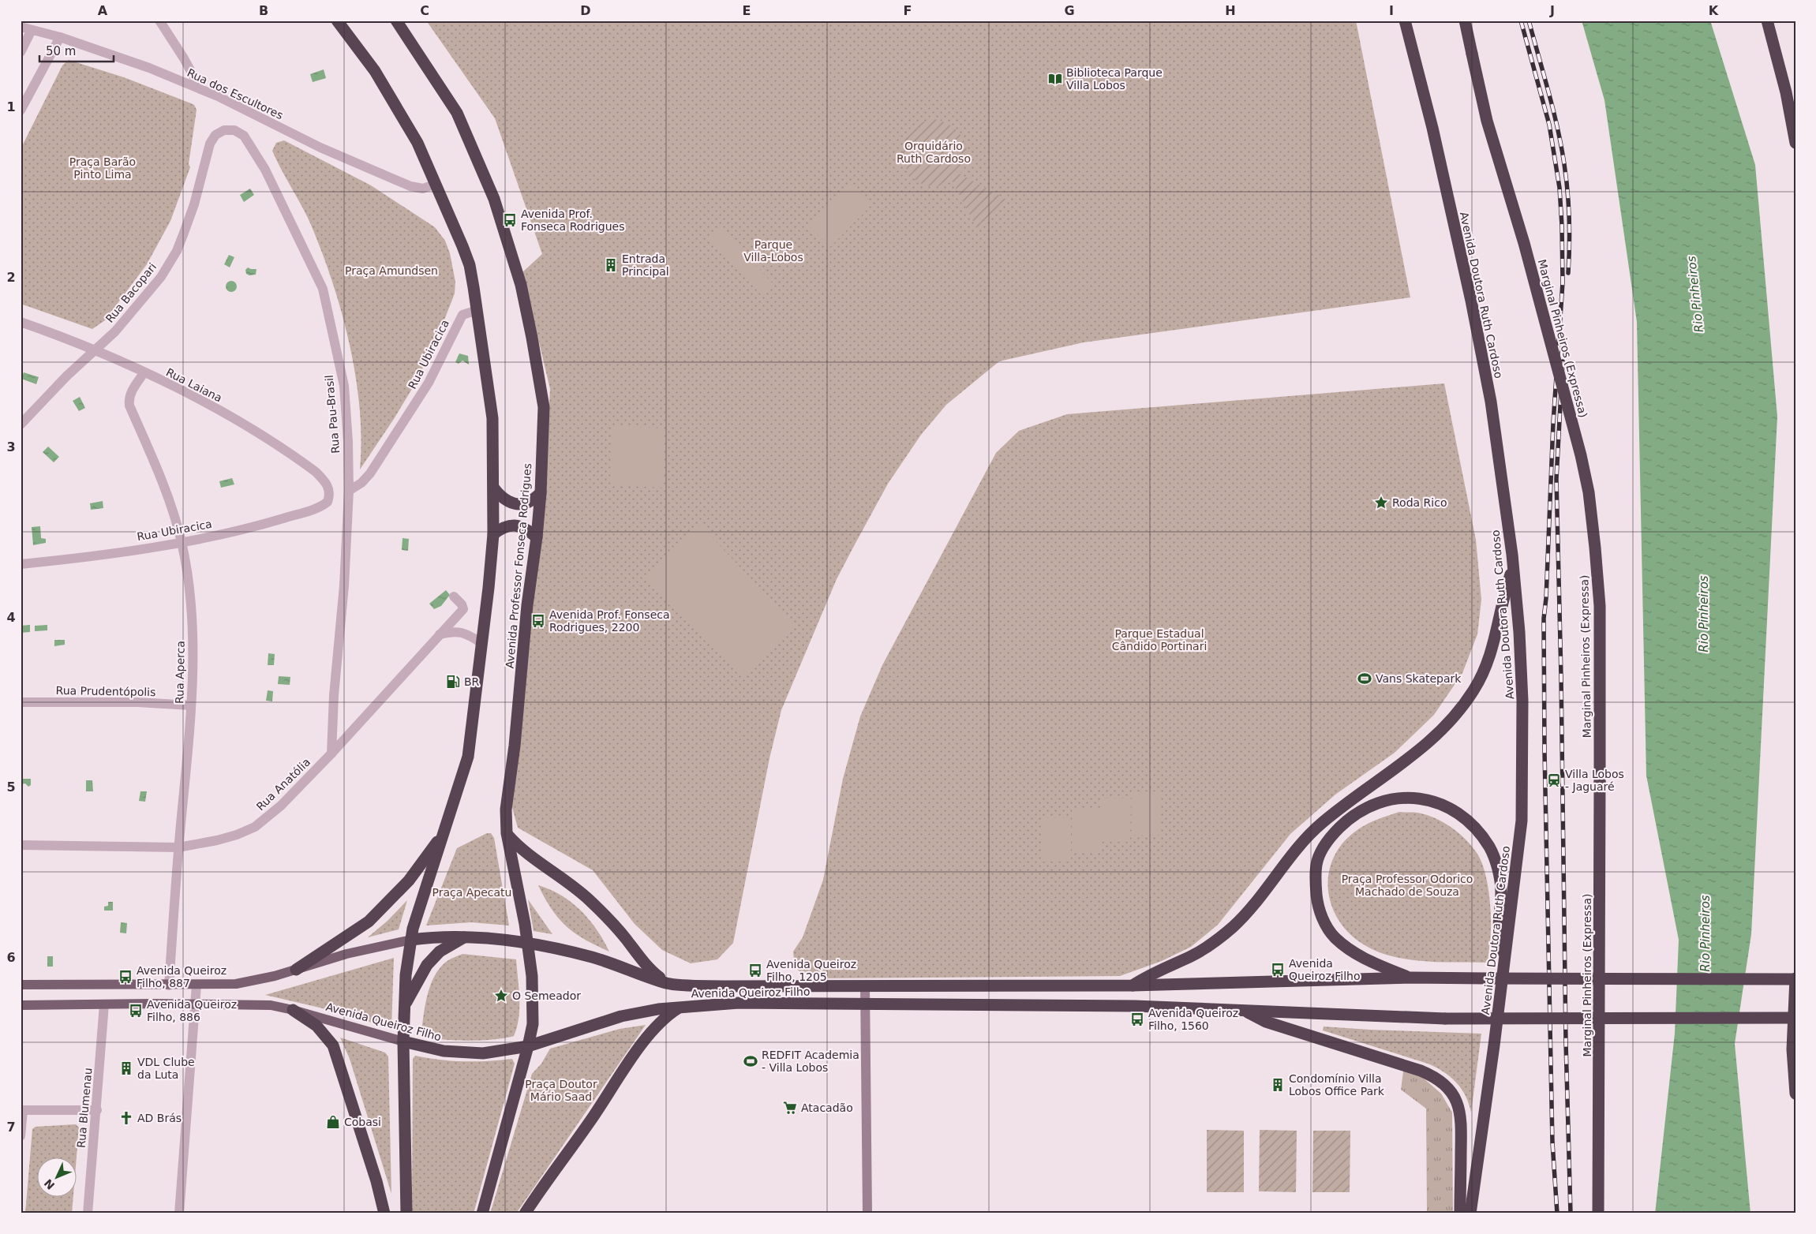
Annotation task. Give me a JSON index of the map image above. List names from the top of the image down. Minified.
{"streets":{"highway":["Avenida Doutora Ruth Cardoso","Marginal Pinheiros (Expressa)","Avenida Professor Fonseca Rodrigues","Avenida Queiroz Filho"],"street":["Rua dos Escultores","Rua Bacopari","Rua Ubiracica","Rua Laiana","Rua Pau-Brasil","Rua Aperca","Rua Prudentópolis","Rua Anatólia","Rua Blumenau"]},"crossings":[["Rua Bacopari","Rua Laiana"],["Rua Bacopari","Rua Pau-Brasil"],["Rua Ubiracica","Rua Laiana"],["Rua Ubiracica","Rua Pau-Brasil"],["Rua Ubiracica","Rua Aperca"],["Rua Laiana","Rua Aperca"],["Rua Pau-Brasil","Rua Anatólia"],["Avenida Professor Fonseca Rodrigues","Avenida Queiroz Filho"],["Rua Aperca","Rua Prudentópolis"],["Rua Aperca","Rua Anatólia"],["Rua Aperca","Avenida Queiroz Filho"],["Avenida Queiroz Filho","Rua Blumenau"]],"water":["Rio Pinheiros"],"parks":["Orquidário Ruth Cardoso","Praça Barão Pinto Lima","Parque Villa-Lobos","Praça Amundsen","Parque Estadual Cândido Portinari","Praça Professor Odorico Machado de Souza","Praça Apecatu","Praça Doutor Mário Saad"],"places":{"library":["Biblioteca Parque Villa Lobos"],"bus stop":["Avenida Prof. Fonseca Rodrigues","Avenida Prof. Fonseca Rodrigues, 2200","Avenida Queiroz Filho","Avenida Queiroz Filho, 1205","Avenida Queiroz Filho, 887","Avenida Queiroz Filho, 886","Avenida Queiroz Filho, 1560"],"building":["Entrada Principal","VDL Clube da Luta","Condomínio Villa Lobos Office Park"],"place":["Roda Rico","O Semeador"],"sports":["Vans Skatepark","REDFIT Academia - Villa Lobos"],"fuel station":["BR"],"station":["Villa Lobos - Jaguaré"],"supermarket":["Atacadão"],"church":["AD Brás"],"shop":["Cobasi"]},"scale_bar":"50 m","north":"bottom left","grid":{"columns":["A","B","C","D","E","F","G","H","I","J","K"],"rows":["1","2","3","4","5","6","7"]}}
